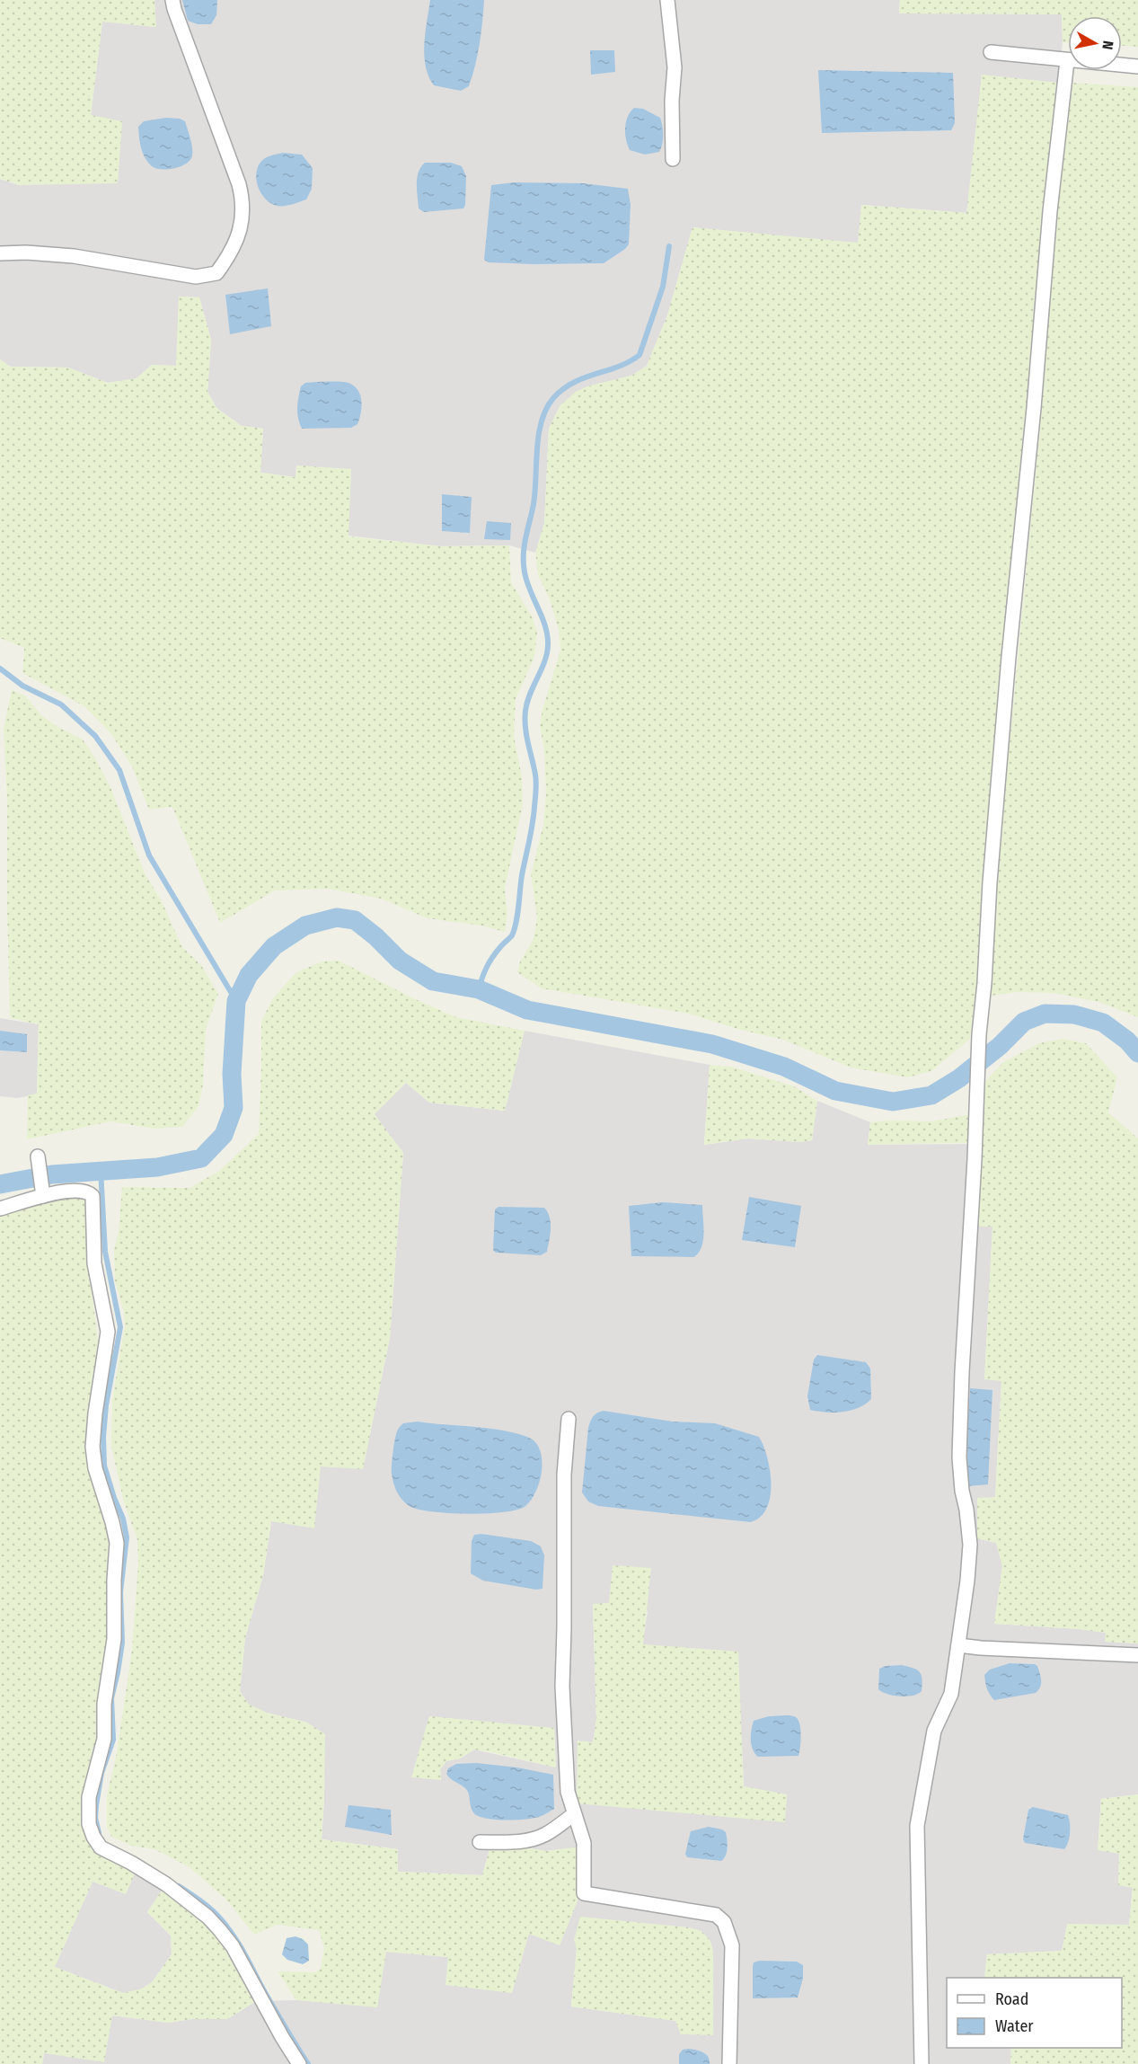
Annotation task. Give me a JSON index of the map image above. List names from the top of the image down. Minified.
{"legend":["Road","Water"],"north":"right"}
